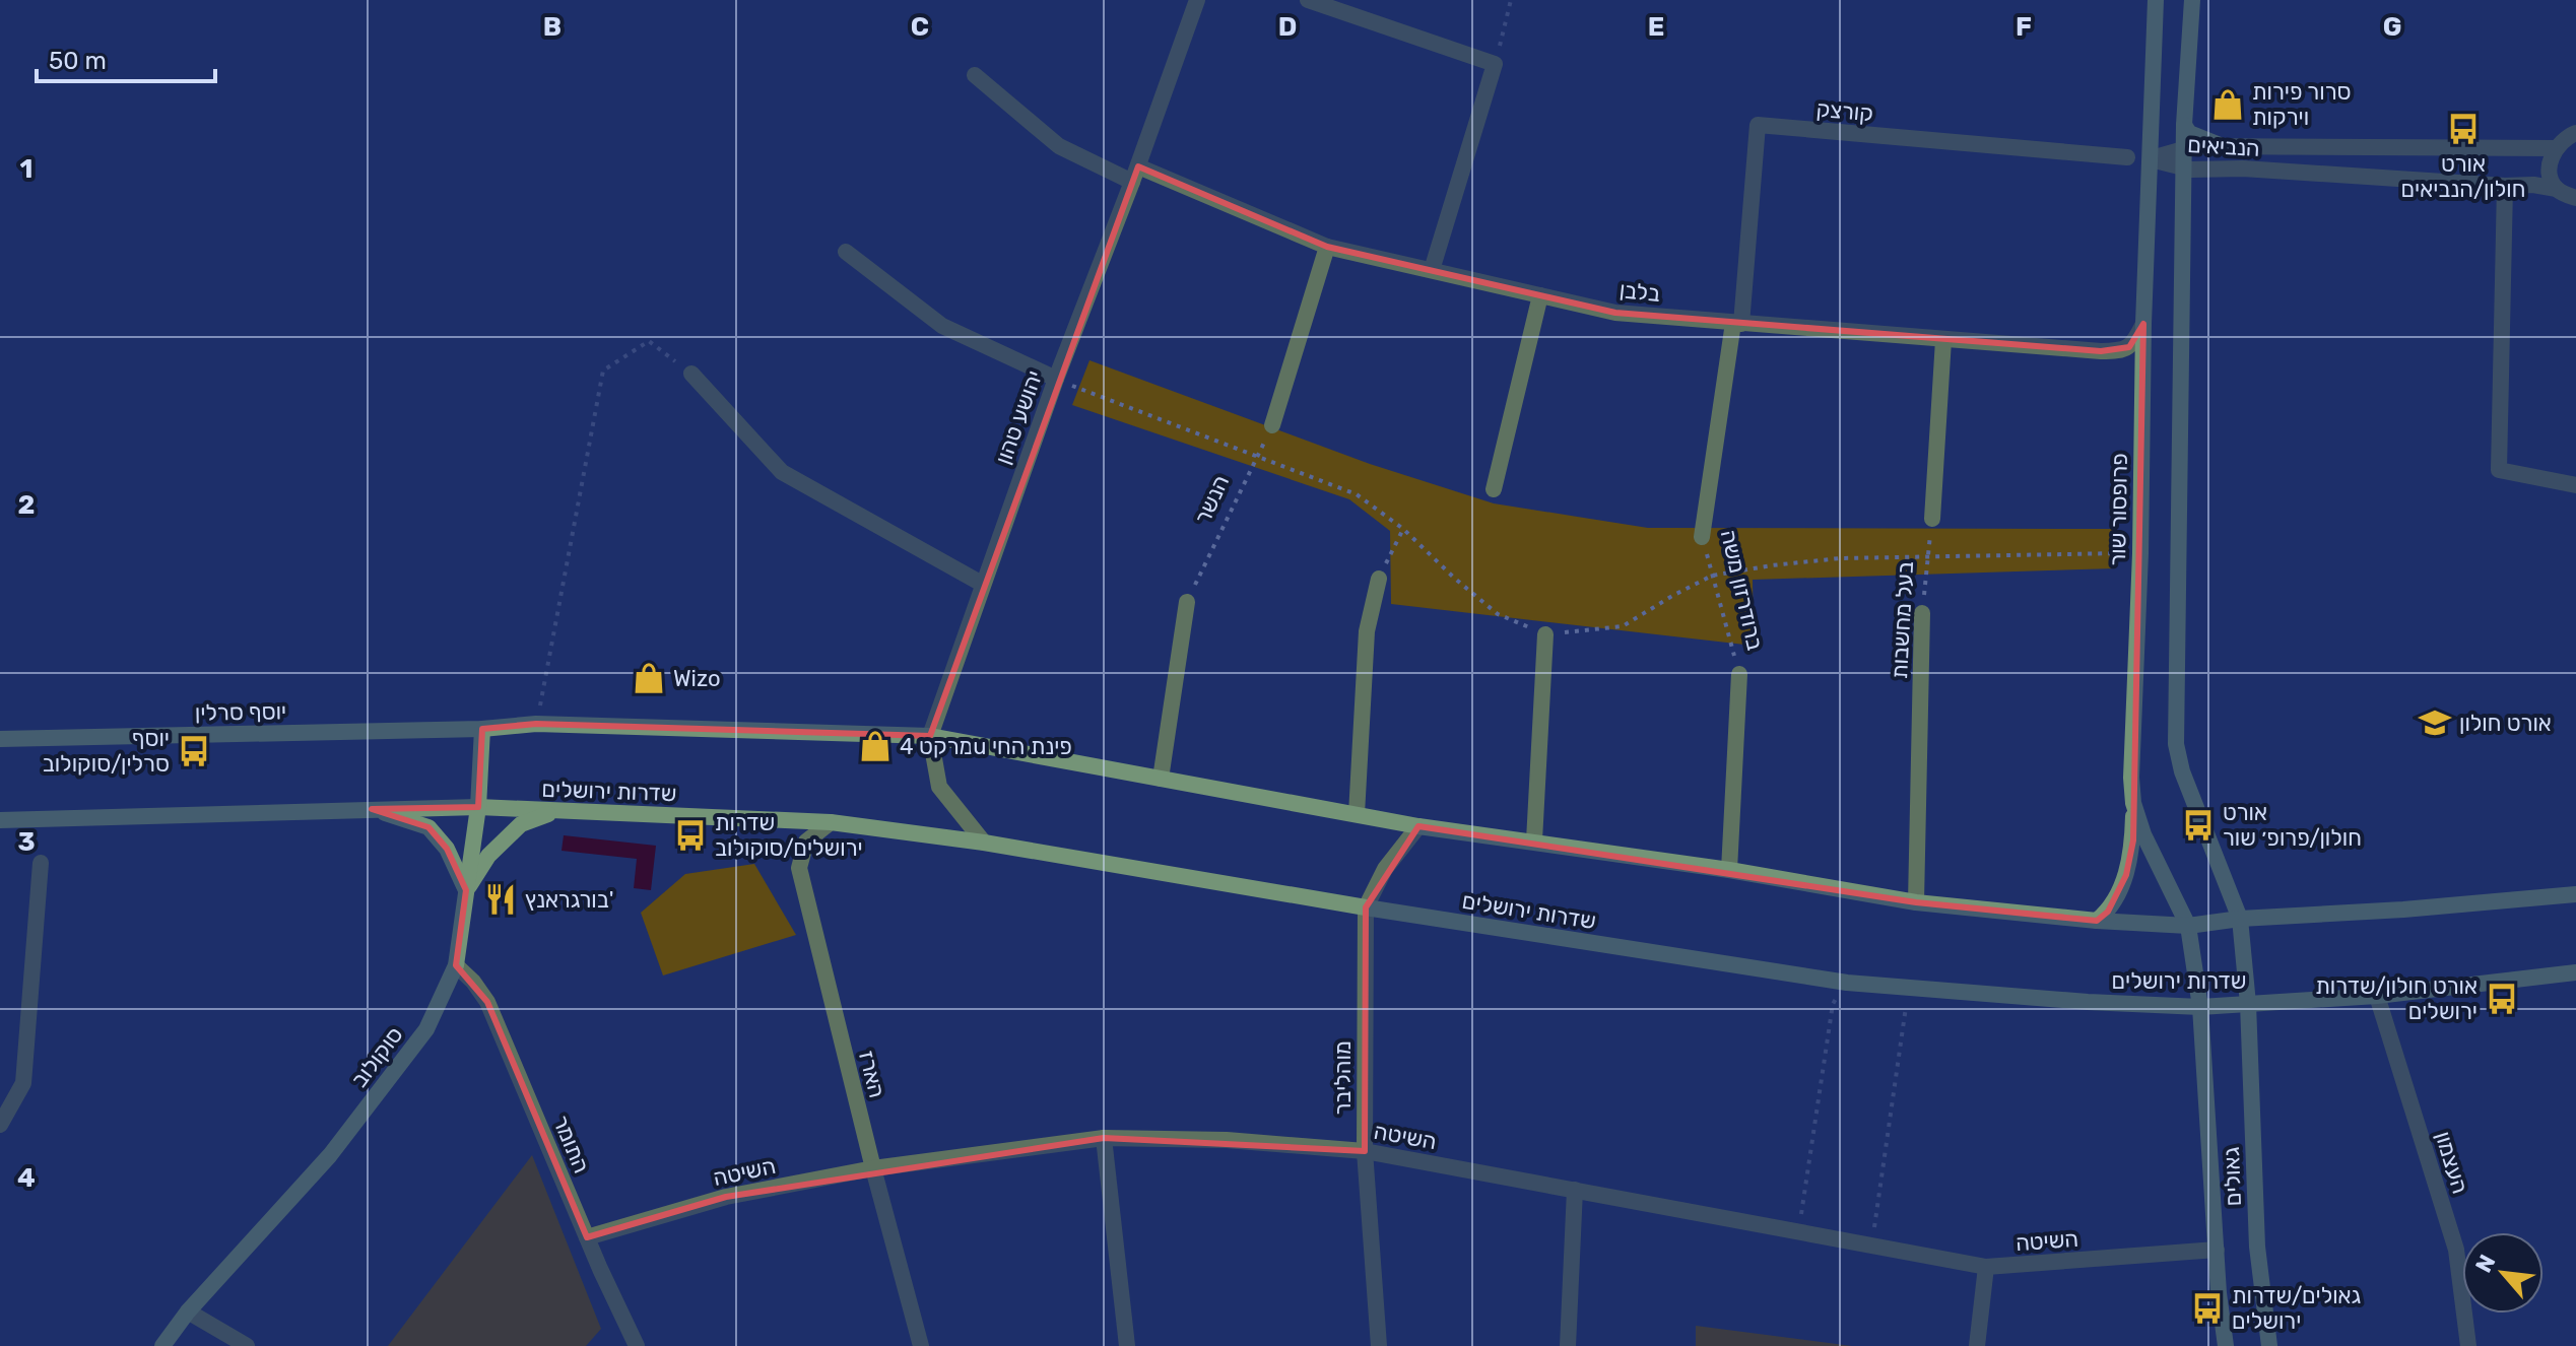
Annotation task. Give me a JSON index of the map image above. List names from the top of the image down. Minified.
{"streets":{"main road":["פרופסור שור","יוסף סרלין","שדרות ירושלים","סוקולוב","גאולים"],"street":["קורצק","הנביאים","בלבן","יהושע טהון","ברודרזון משה","בעל מחשבות","הארז","מוהליבר","השיטה","התומר","העצמון"],"path":["הנשר"]},"crossings":[["קורצק","בלבן"],["קורצק","ברודרזון משה"],["הנביאים","פרופסור שור"],["בלבן","יהושע טהון"],["בלבן","פרופסור שור"],["בלבן","ברודרזון משה"],["יהושע טהון","שדרות ירושלים"],["פרופסור שור","שדרות ירושלים"],["פרופסור שור","גאולים"],["יוסף סרלין","סוקולוב"],["שדרות ירושלים","סוקולוב"],["שדרות ירושלים","הארז"],["שדרות ירושלים","מוהליבר"],["שדרות ירושלים","העצמון"],["שדרות ירושלים","גאולים"],["סוקולוב","התומר"],["הארז","השיטה"],["מוהליבר","השיטה"],["השיטה","התומר"],["השיטה","גאולים"]],"places":{"shop":["סרור פירות וירקות","Wizo","מרקט 4u פינת החי"],"bus stop":["אורט חולון/הנביאים","יוסף סרלין/סוקולוב","אורט חולון/פרופ׳ שור","שדרות ירושלים/סוקולוב","אורט חולון/שדרות ירושלים","גאולים/שדרות ירושלים"],"school or university":["אורט חולון"],"restaurant":["בורגראנץ'"]},"scale_bar":"50 m","north":"top left","grid":{"columns":["B","C","D","E","F","G"],"rows":["1","2","3","4"]}}
